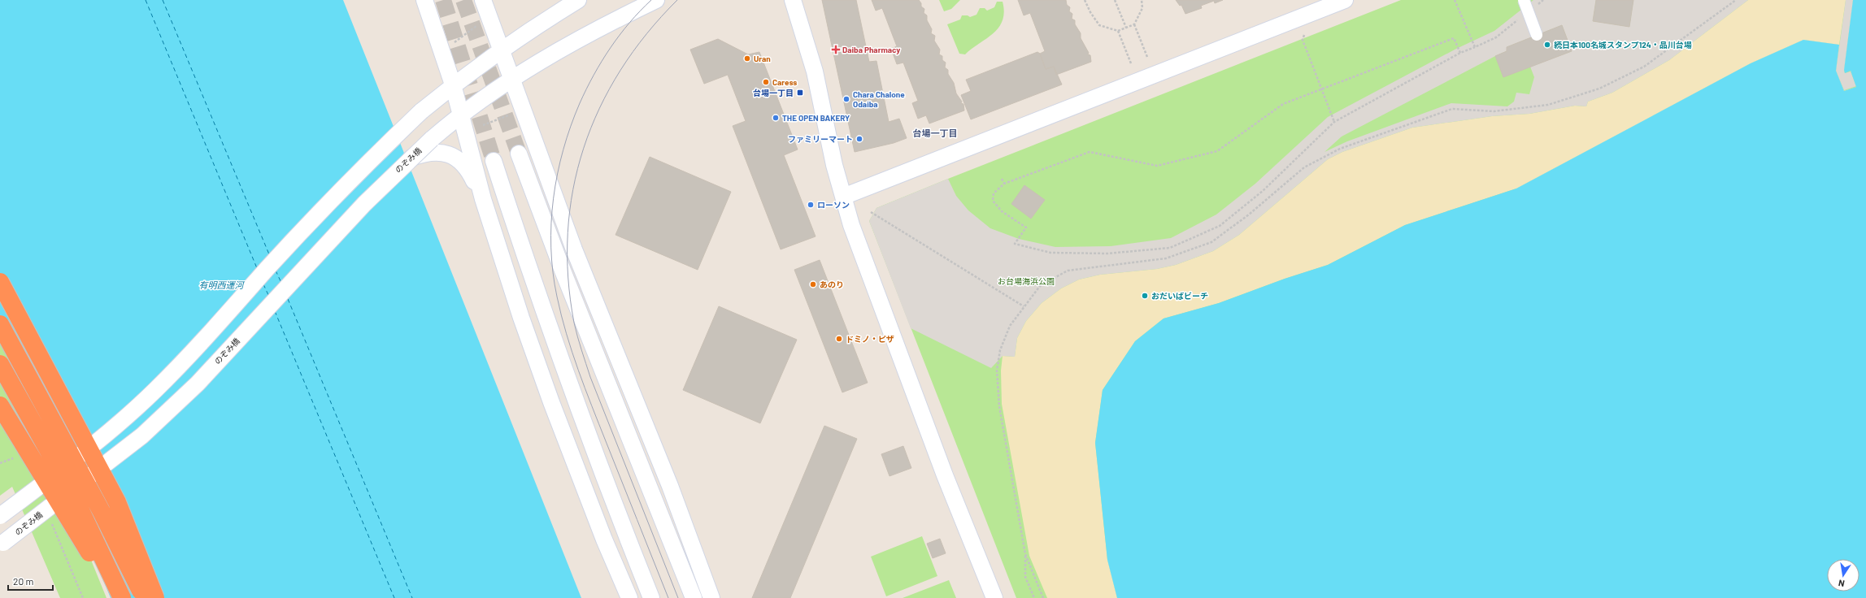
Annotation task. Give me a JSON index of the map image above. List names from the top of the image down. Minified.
{"streets":{"street":["のぞみ橋"]},"districts":["台場一丁目"],"water":["有明西運河"],"parks":["お台場海浜公園"],"places":{"other":["続日本100名城スタンプ124・品川台場","Uran","Caress","Chara Chalone Odaiba","THE OPEN BAKERY","ファミリーマート","ローソン","あのり","おだいばビーチ","ドミノ・ピザ"],"health":["Daiba Pharmacy"],"transit":["台場一丁目"]},"scale_bar":"20 m","north":"bottom"}
